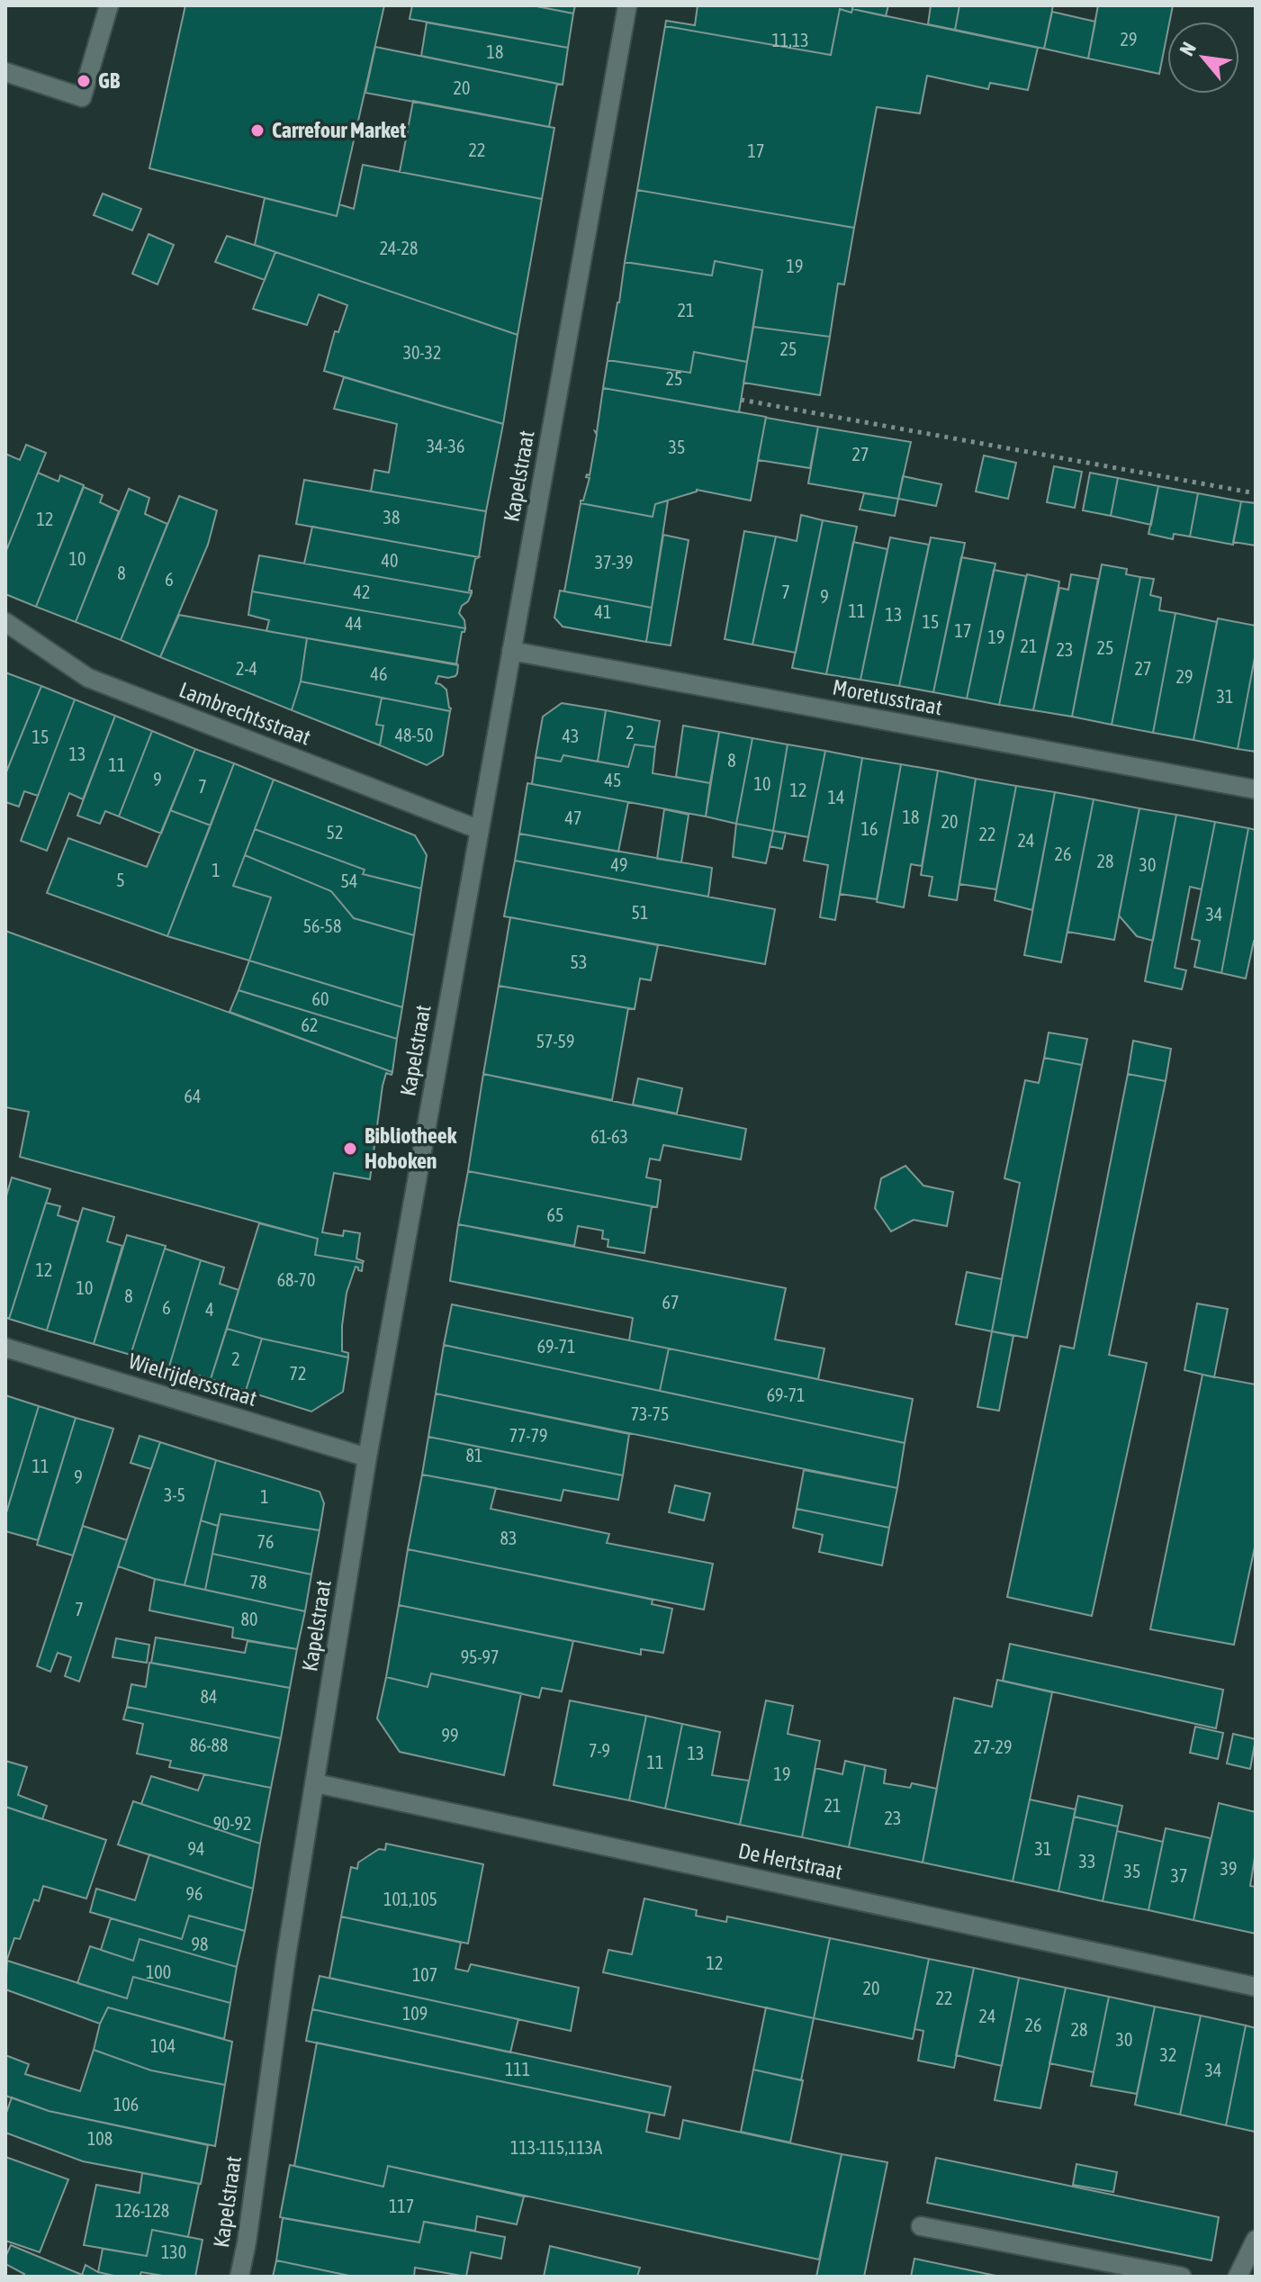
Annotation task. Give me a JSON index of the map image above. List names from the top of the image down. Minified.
{"streets":{"street":["Kapelstraat","Moretusstraat","Lambrechtsstraat","Wielrijdersstraat","De Hertstraat"]},"crossings":[["Kapelstraat","Moretusstraat"],["Kapelstraat","Lambrechtsstraat"],["Kapelstraat","Wielrijdersstraat"],["Kapelstraat","De Hertstraat"]],"places":["GB","Carrefour Market","Bibliotheek Hoboken"],"house_numbers":["29","11,13","18","20","22","17","24-28","19","21","25","30-32","25","34-36","35","27","38","12","10","40","37-39","8","6","42","7","9","11","41","13","15","44","17","19","21","25","23","2-4","27","46","29","31","2","48-50","43","15","13","8","11","9","45","10","7","12","14","18","47","20","16","52","22","24","26","28","49","30","1","5","54","51","34","56-58","53","60","62","57-59","64","61-63","65","12","68-70","10","8","67","6","4","69-71","2","72","69-71","73-75","77-79","81","11","9","3-5","1","83","76","78","7","80","95-97","84","99","86-88","27-29","7-9","13","11","19","21","23","90-92","94","31","33","39","35","37","96","101,105","98","12","100","107","20","22","109","24","26","28","30","104","32","111","34","106","108","113-115,113A","117","126-128","130"],"north":"top left"}
